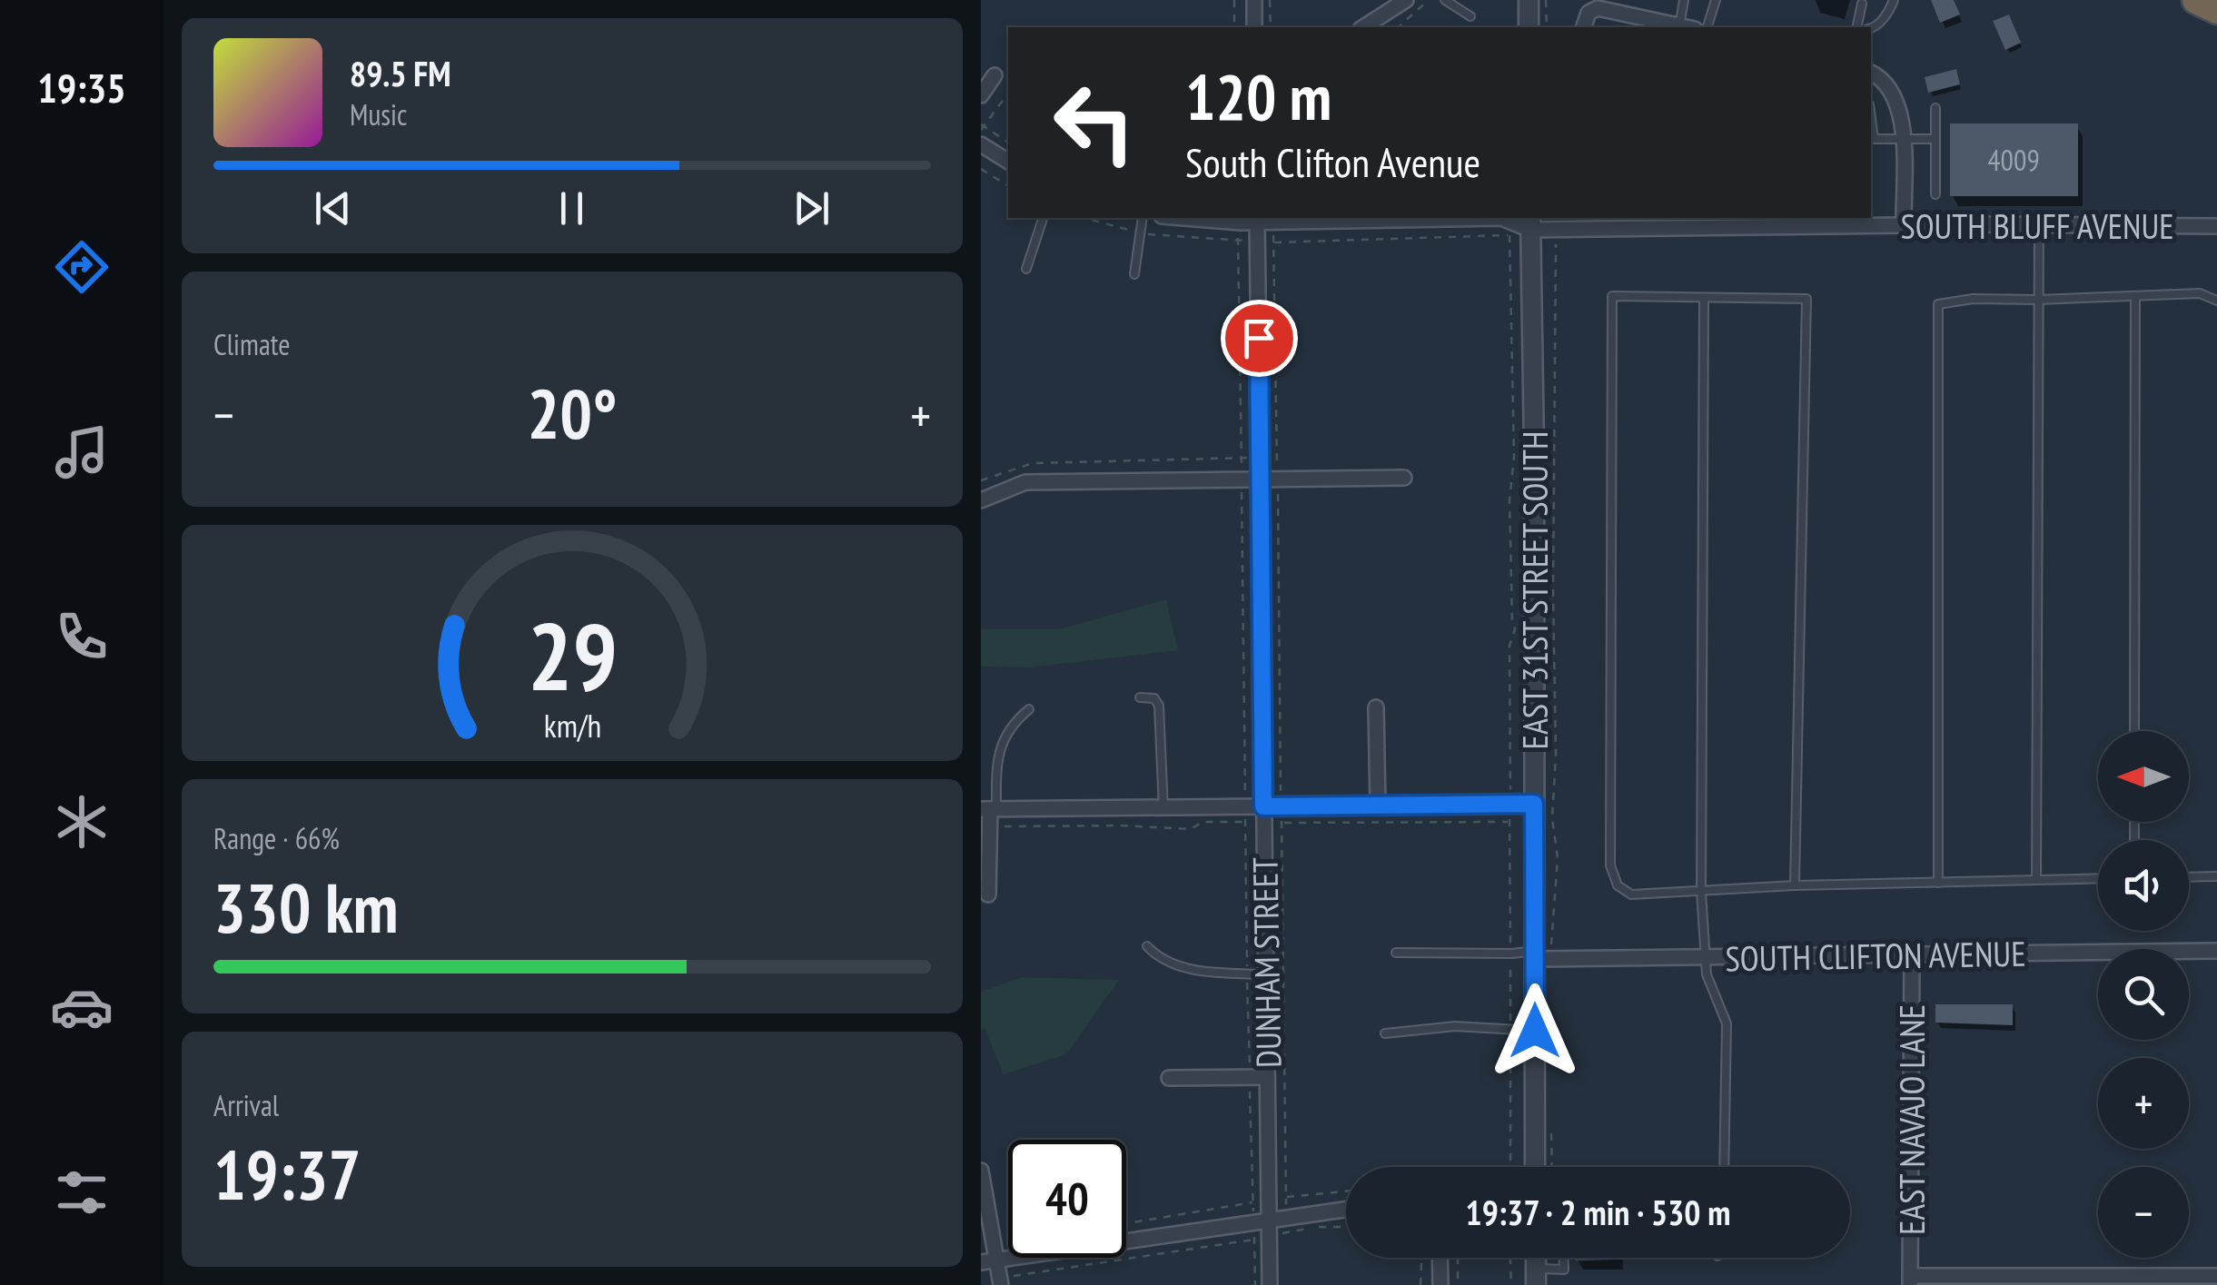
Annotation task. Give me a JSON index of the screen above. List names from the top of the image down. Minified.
{"streets":{"street":["SOUTH BLUFF AVENUE","EAST 31ST STREET SOUTH","SOUTH CLIFTON AVENUE","DUNHAM STREET","EAST NAVAJO LANE"]},"crossings":[["SOUTH BLUFF AVENUE","EAST 31ST STREET SOUTH"],["SOUTH BLUFF AVENUE","DUNHAM STREET"],["EAST 31ST STREET SOUTH","SOUTH CLIFTON AVENUE"],["SOUTH CLIFTON AVENUE","EAST NAVAJO LANE"]],"house_numbers":["4009"],"north":"left","page":{"tabs":"19:35","turn":["120 m","South Clifton Avenue"],"song":["89.5 FM","Music"],"tile":["Climate",["Range · 66%","330 km"],["Arrival","19:37"]],"heat":["−","20°","+"],"map_buttons":["+","−"],"limit":"40","trip":"19:37 · 2 min · 530 m","gauge":["29","km/h"]}}
